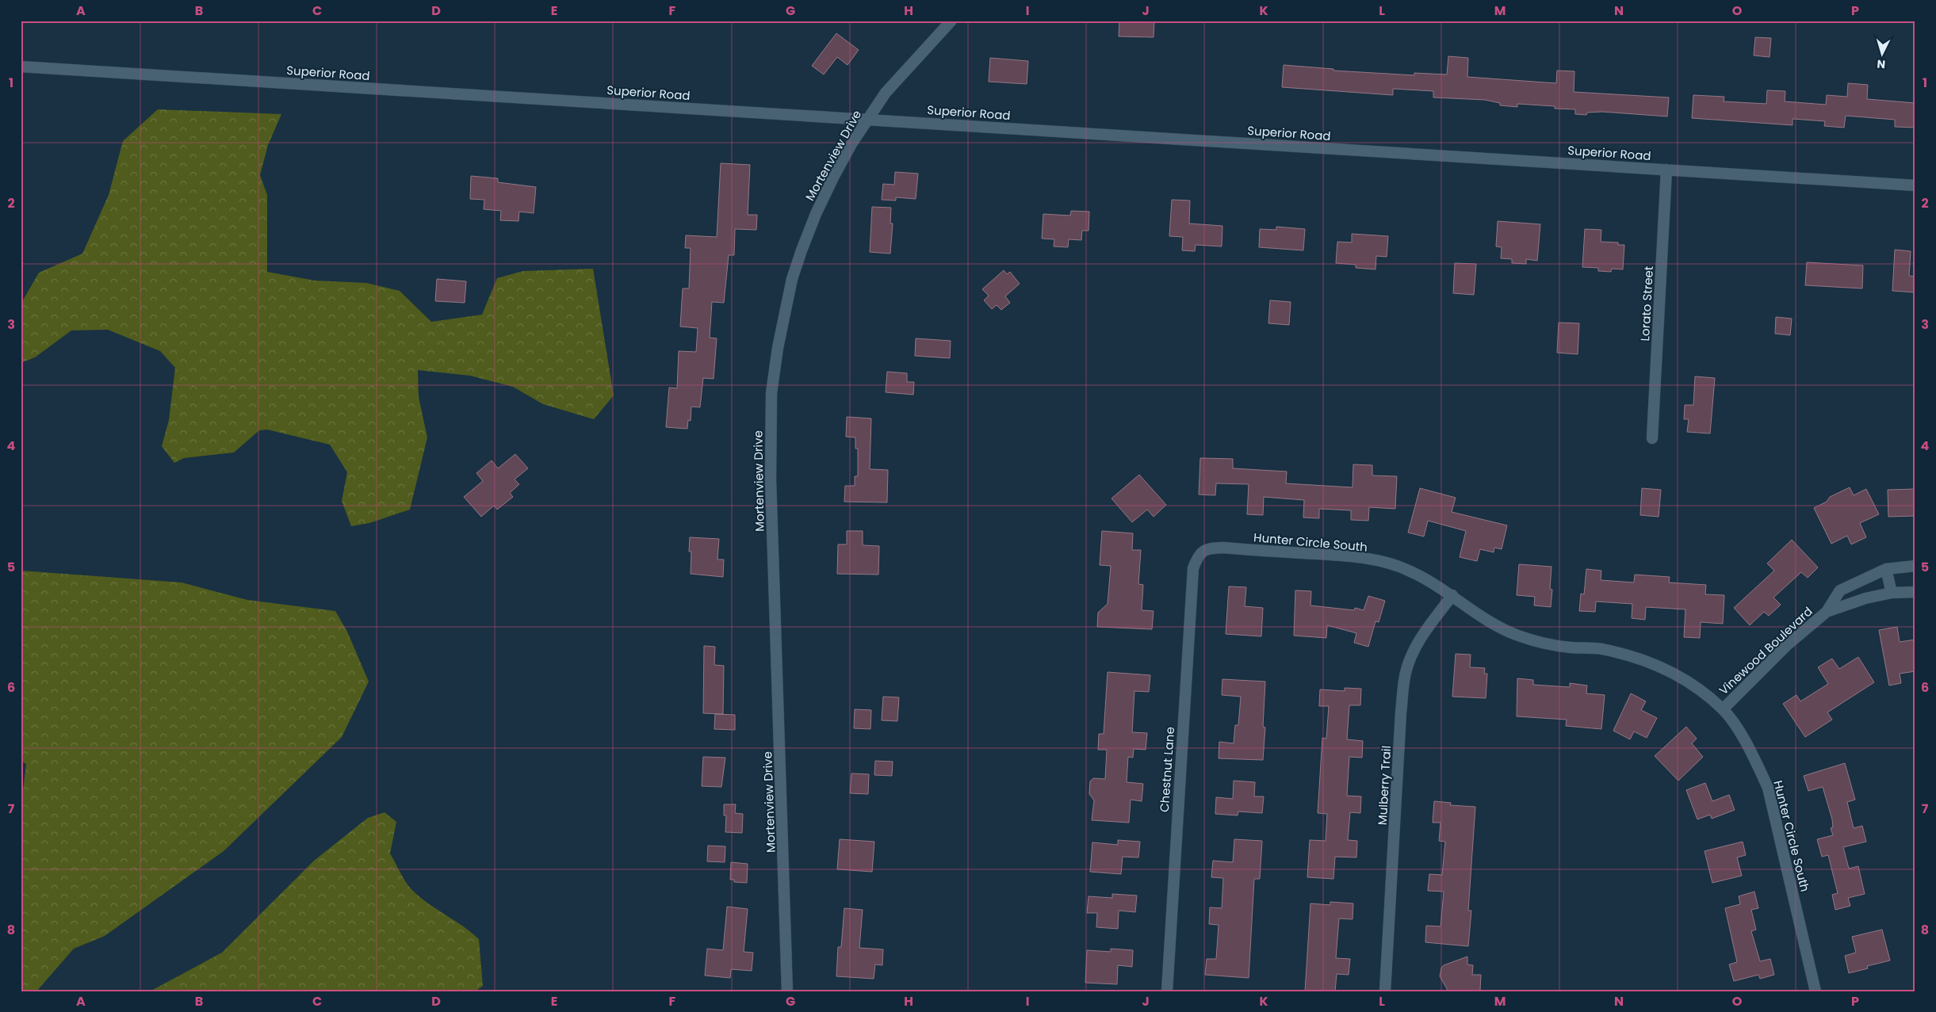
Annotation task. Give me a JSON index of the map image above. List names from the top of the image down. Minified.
{"streets":{"street":["Superior Road","Mortenview Drive","Lorato Street","Hunter Circle South","Vinewood Boulevard","Chestnut Lane","Mulberry Trail"]},"crossings":[["Superior Road","Mortenview Drive"],["Superior Road","Lorato Street"],["Hunter Circle South","Vinewood Boulevard"],["Hunter Circle South","Chestnut Lane"],["Hunter Circle South","Mulberry Trail"]],"north":"bottom","grid":{"columns":["A","B","C","D","E","F","G","H","I","J","K","L","M","N","O","P"],"rows":["1","2","3","4","5","6","7","8"]}}
